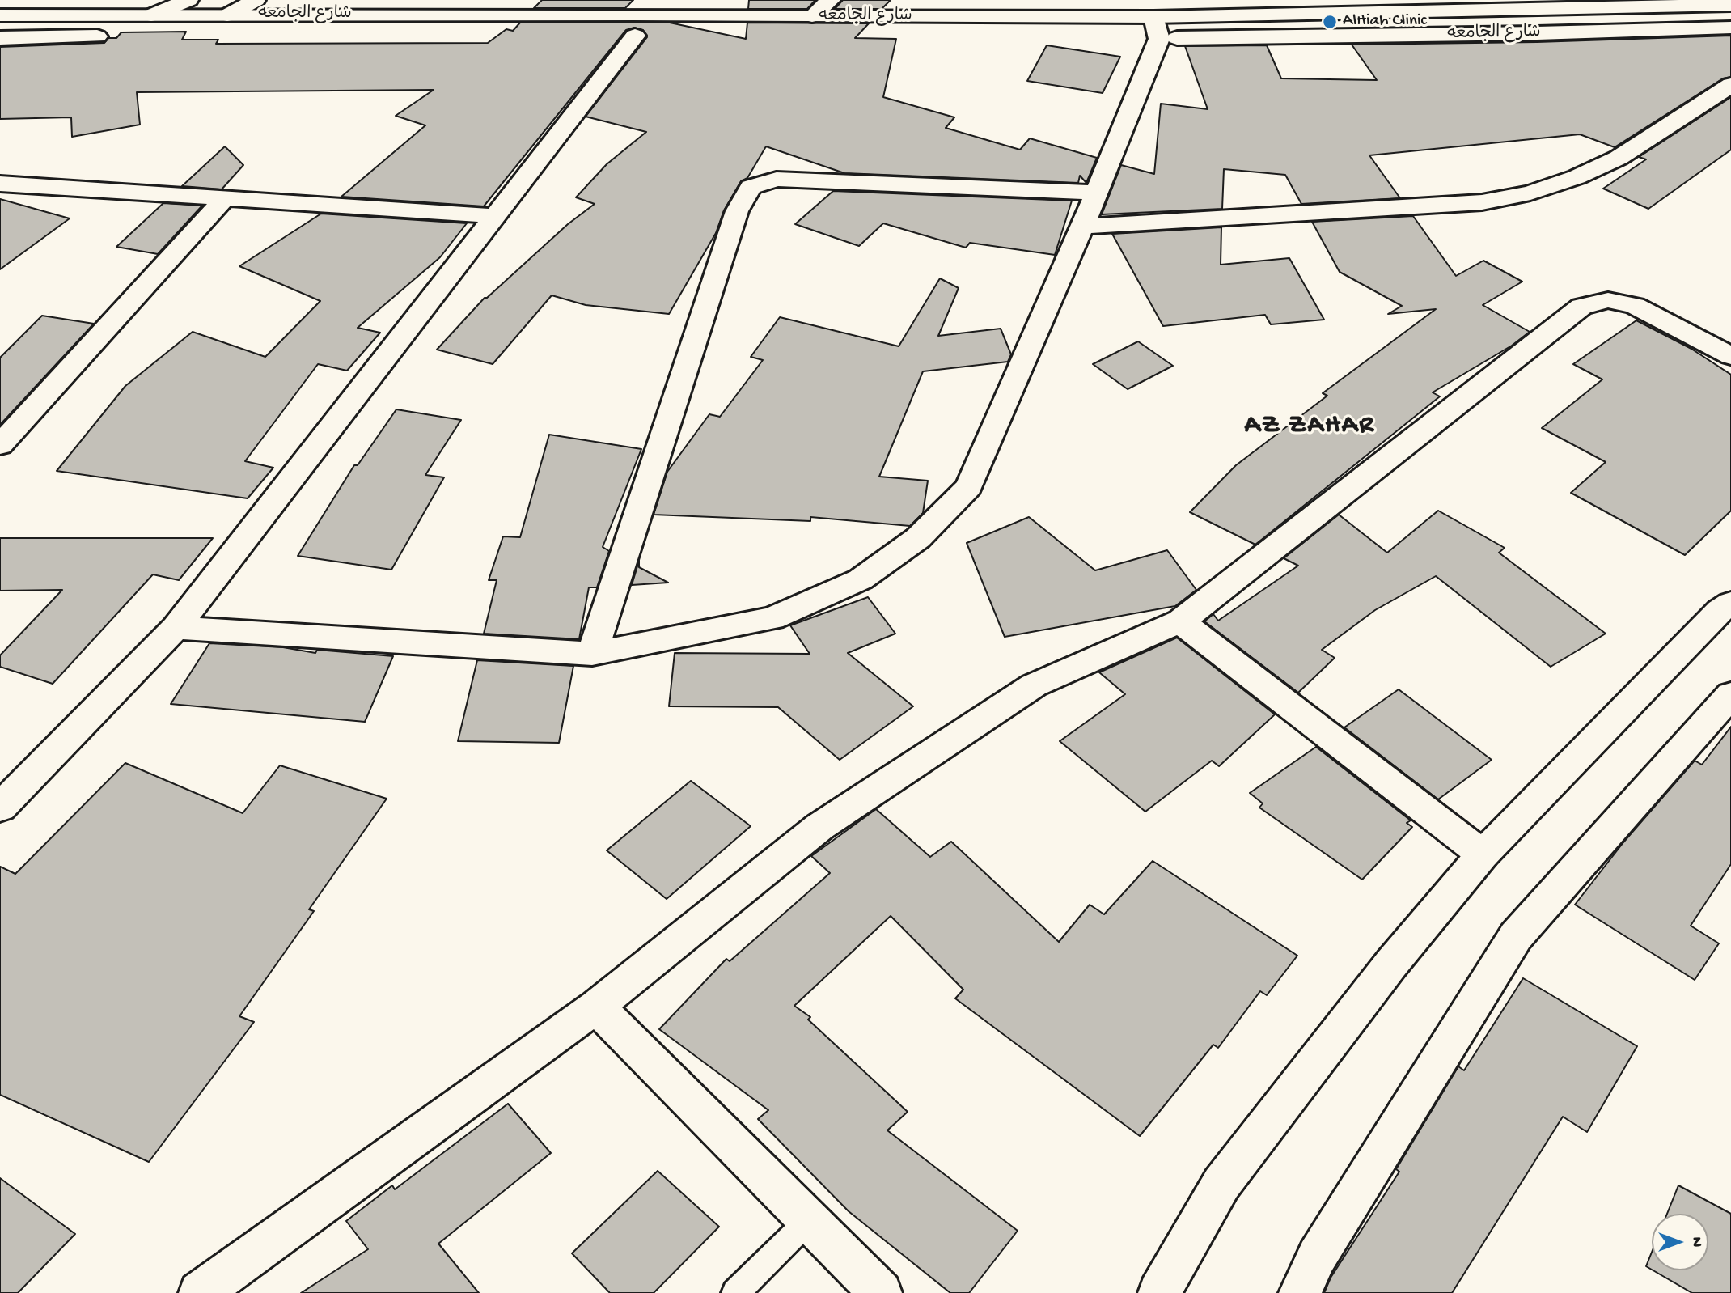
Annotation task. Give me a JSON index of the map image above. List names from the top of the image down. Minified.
{"streets":{"street":["شارع الجامعه"]},"districts":["AZ ZAHAR"],"places":["AlHiah Clinic"],"north":"right"}
